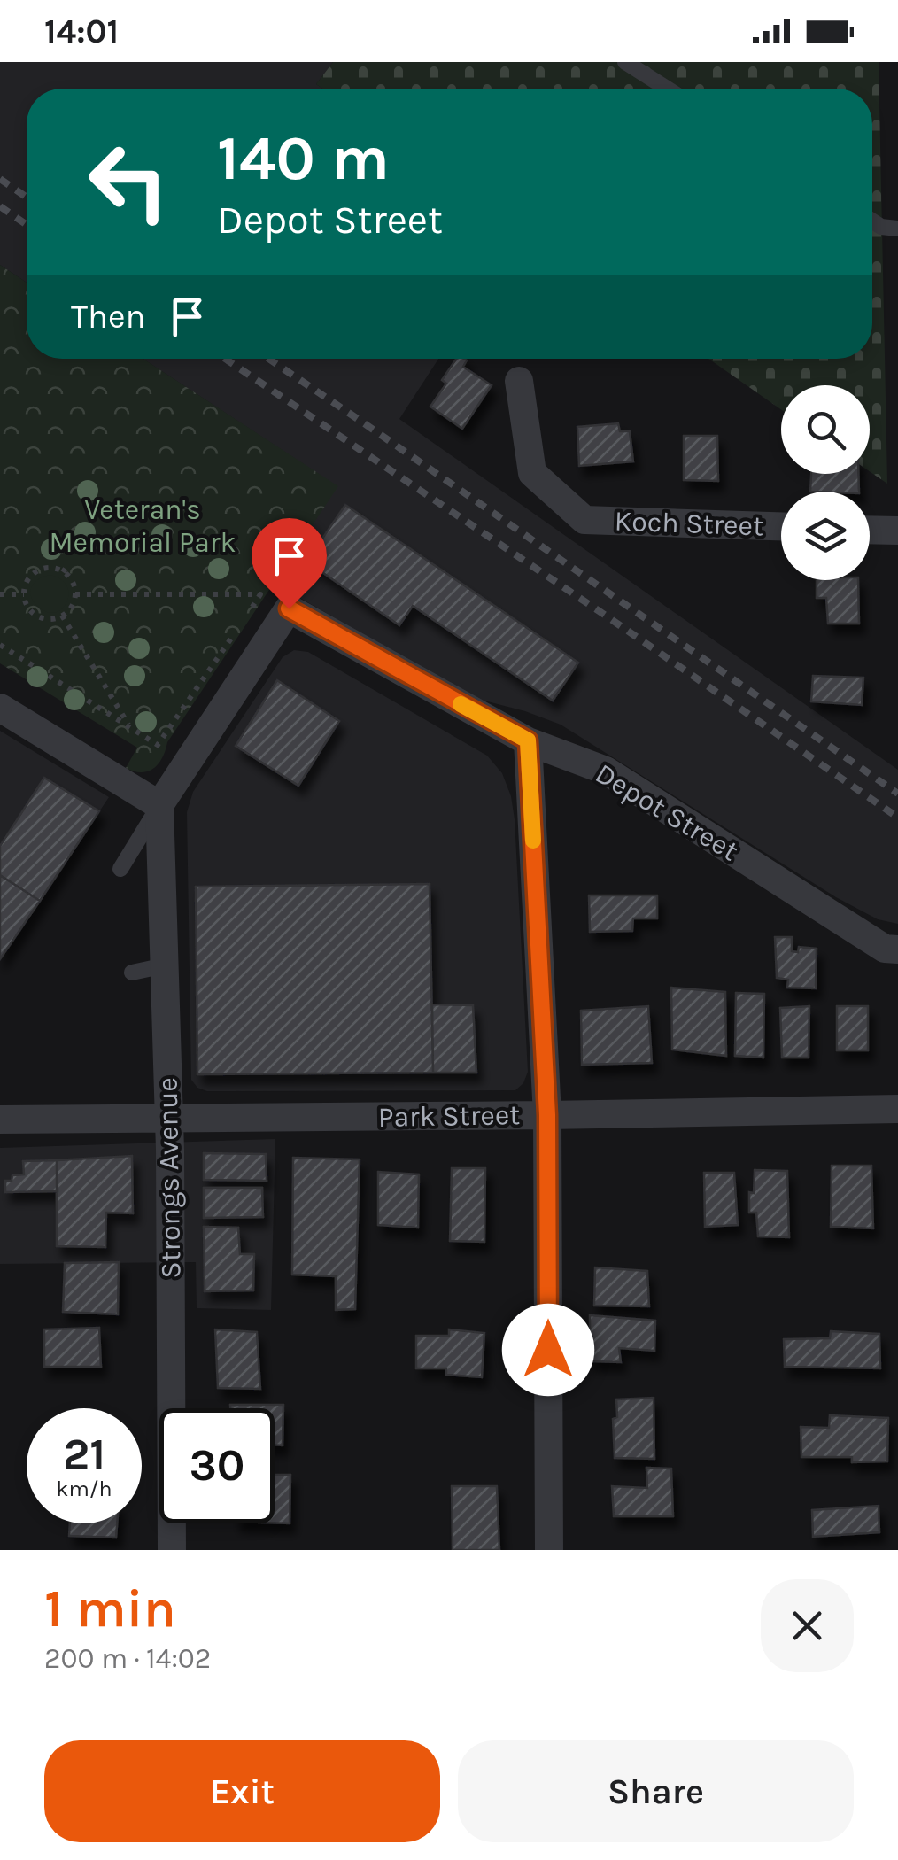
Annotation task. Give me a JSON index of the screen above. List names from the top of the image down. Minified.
{"streets":{"street":["Koch Street","Depot Street","Park Street","Strongs Avenue"]},"crossings":[["Depot Street","Strongs Avenue"],["Park Street","Strongs Avenue"]],"parks":["Veteran's Memorial Park"],"page":{"status":"14:01","turn":["140 m","Depot Street"],"then":"Then","speed":"21 km/h","limit":"30","heading":["1 min","200 m · 14:02"],"buttons":["Exit","Share"]}}
